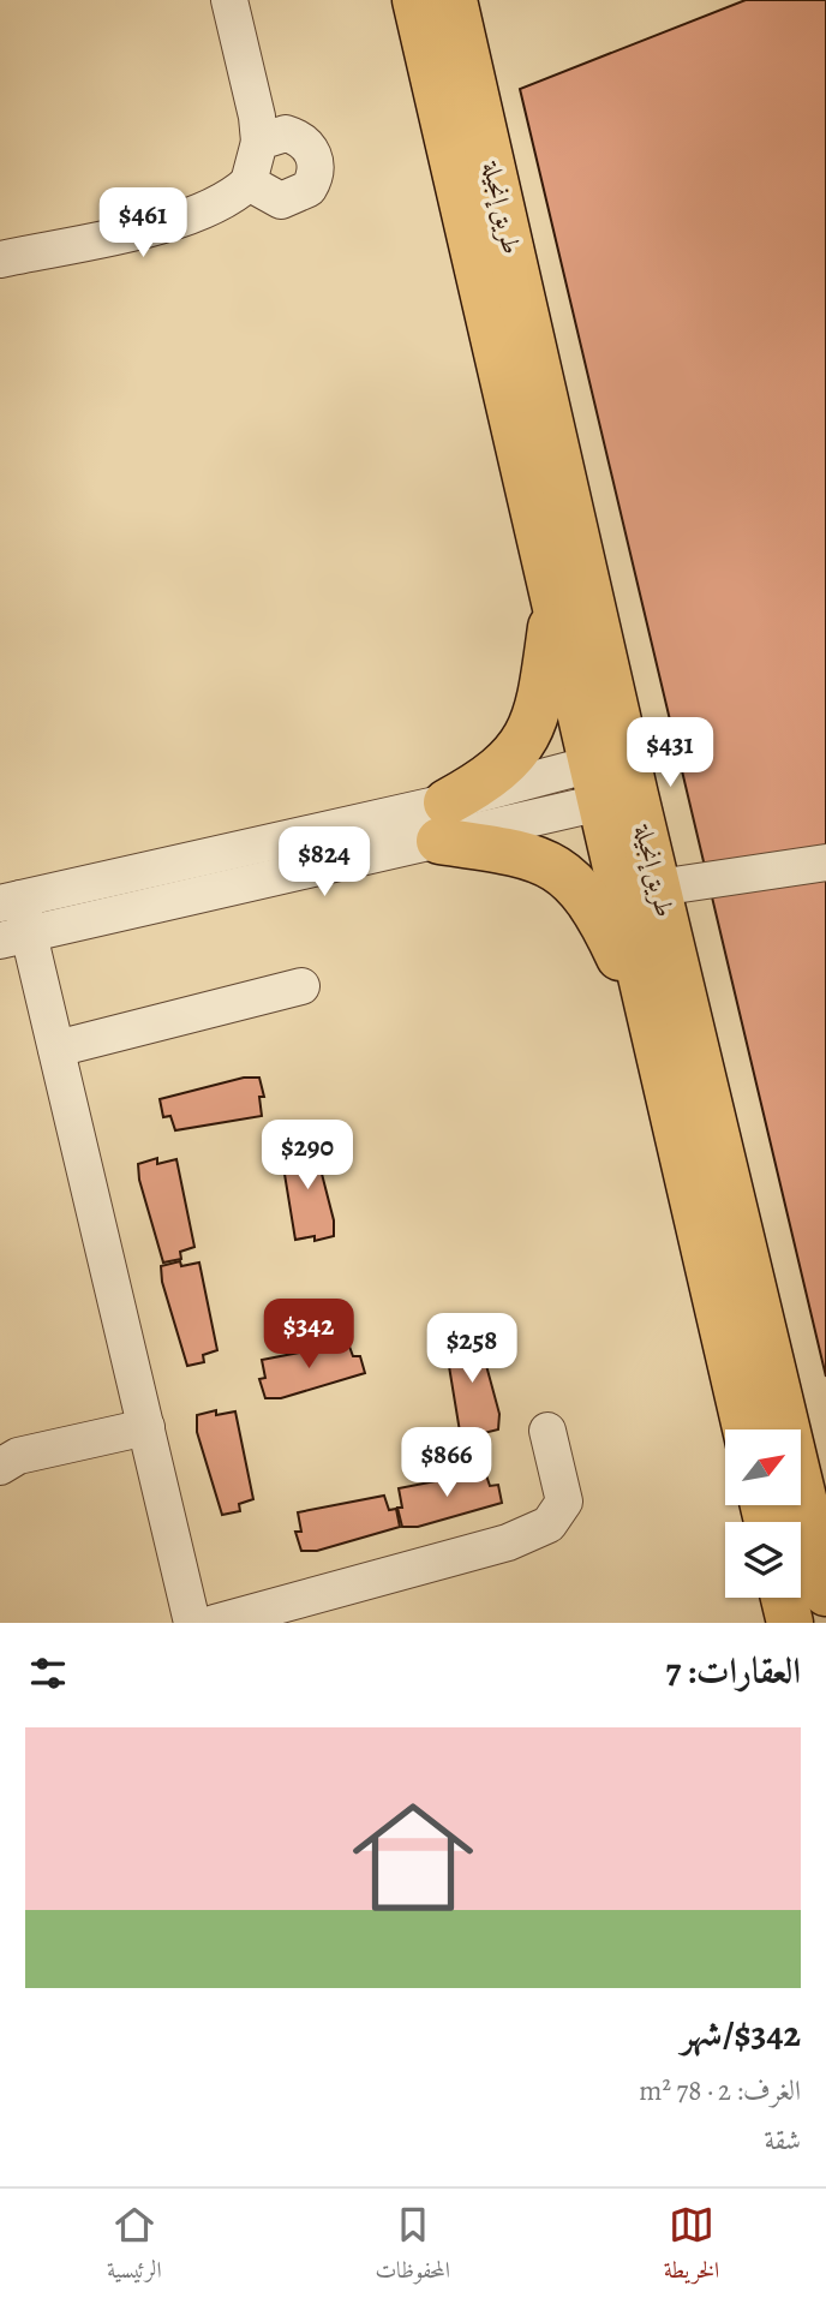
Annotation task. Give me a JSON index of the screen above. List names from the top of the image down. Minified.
{"streets":{"main road":["طريق إنجيلة"]},"north":"top right","page":{"price":["$461","$431","$824","$290","$342","$258","$866"],"heading":"العقارات: 7","list":[{"name":"$342/شهر","note":"الغرف: 2 · 78 m² · شقة"}],"tabs":["الخريطة","المحفوظات","الرئيسية"]}}
